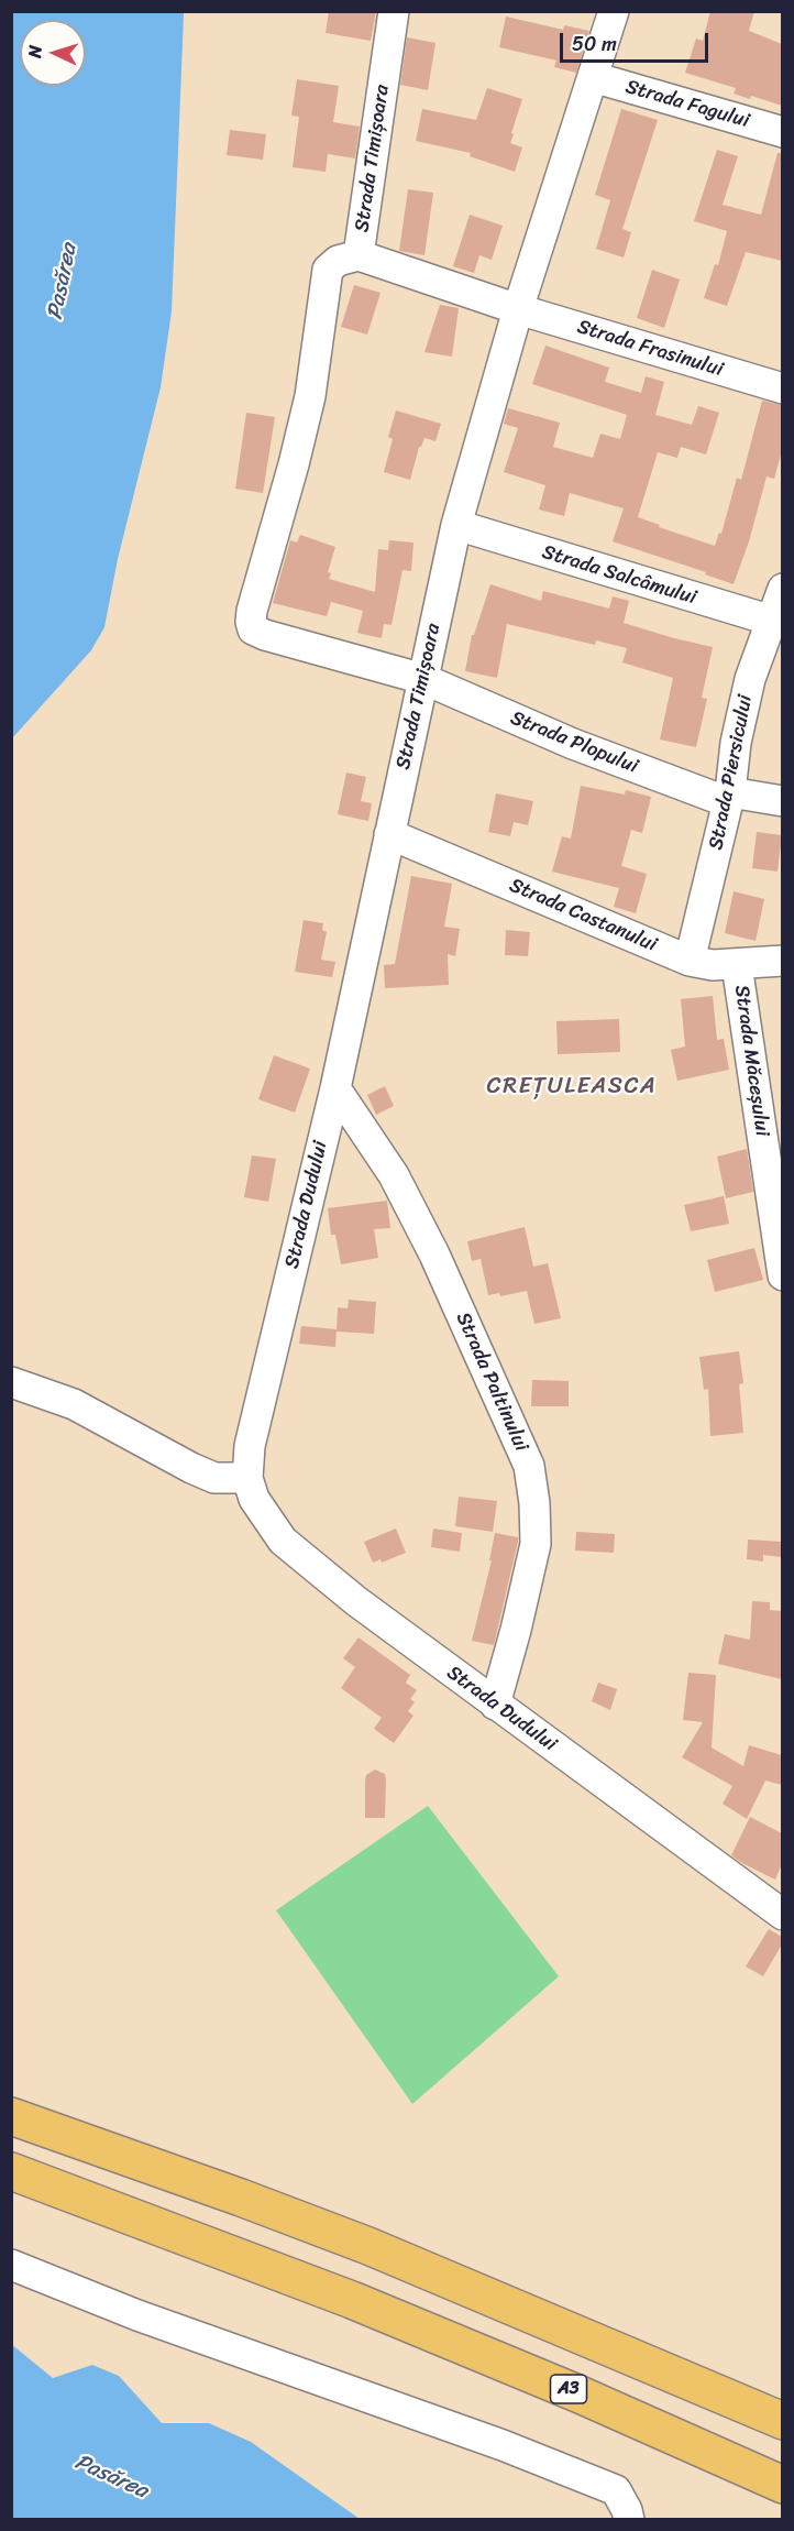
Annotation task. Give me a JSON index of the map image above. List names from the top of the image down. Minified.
{"streets":{"highway":["A3"],"street":["Strada Fagului","Strada Timișoara","Strada Frasinului","Strada Salcâmului","Strada Plopului","Strada Piersicului","Strada Castanului","Strada Măceșului","Strada Dudului","Strada Paltinului"]},"crossings":[["Strada Fagului","Strada Timișoara"],["Strada Timișoara","Strada Frasinului"],["Strada Timișoara","Strada Salcâmului"],["Strada Timișoara","Strada Plopului"],["Strada Timișoara","Strada Castanului"],["Strada Timișoara","Strada Dudului"],["Strada Timișoara","Strada Paltinului"],["Strada Salcâmului","Strada Piersicului"],["Strada Plopului","Strada Piersicului"],["Strada Piersicului","Strada Castanului"],["Strada Castanului","Strada Măceșului"],["Strada Dudului","Strada Paltinului"]],"districts":["CREȚULEASCA"],"water":["Pasărea"],"scale_bar":"50 m","north":"left"}
